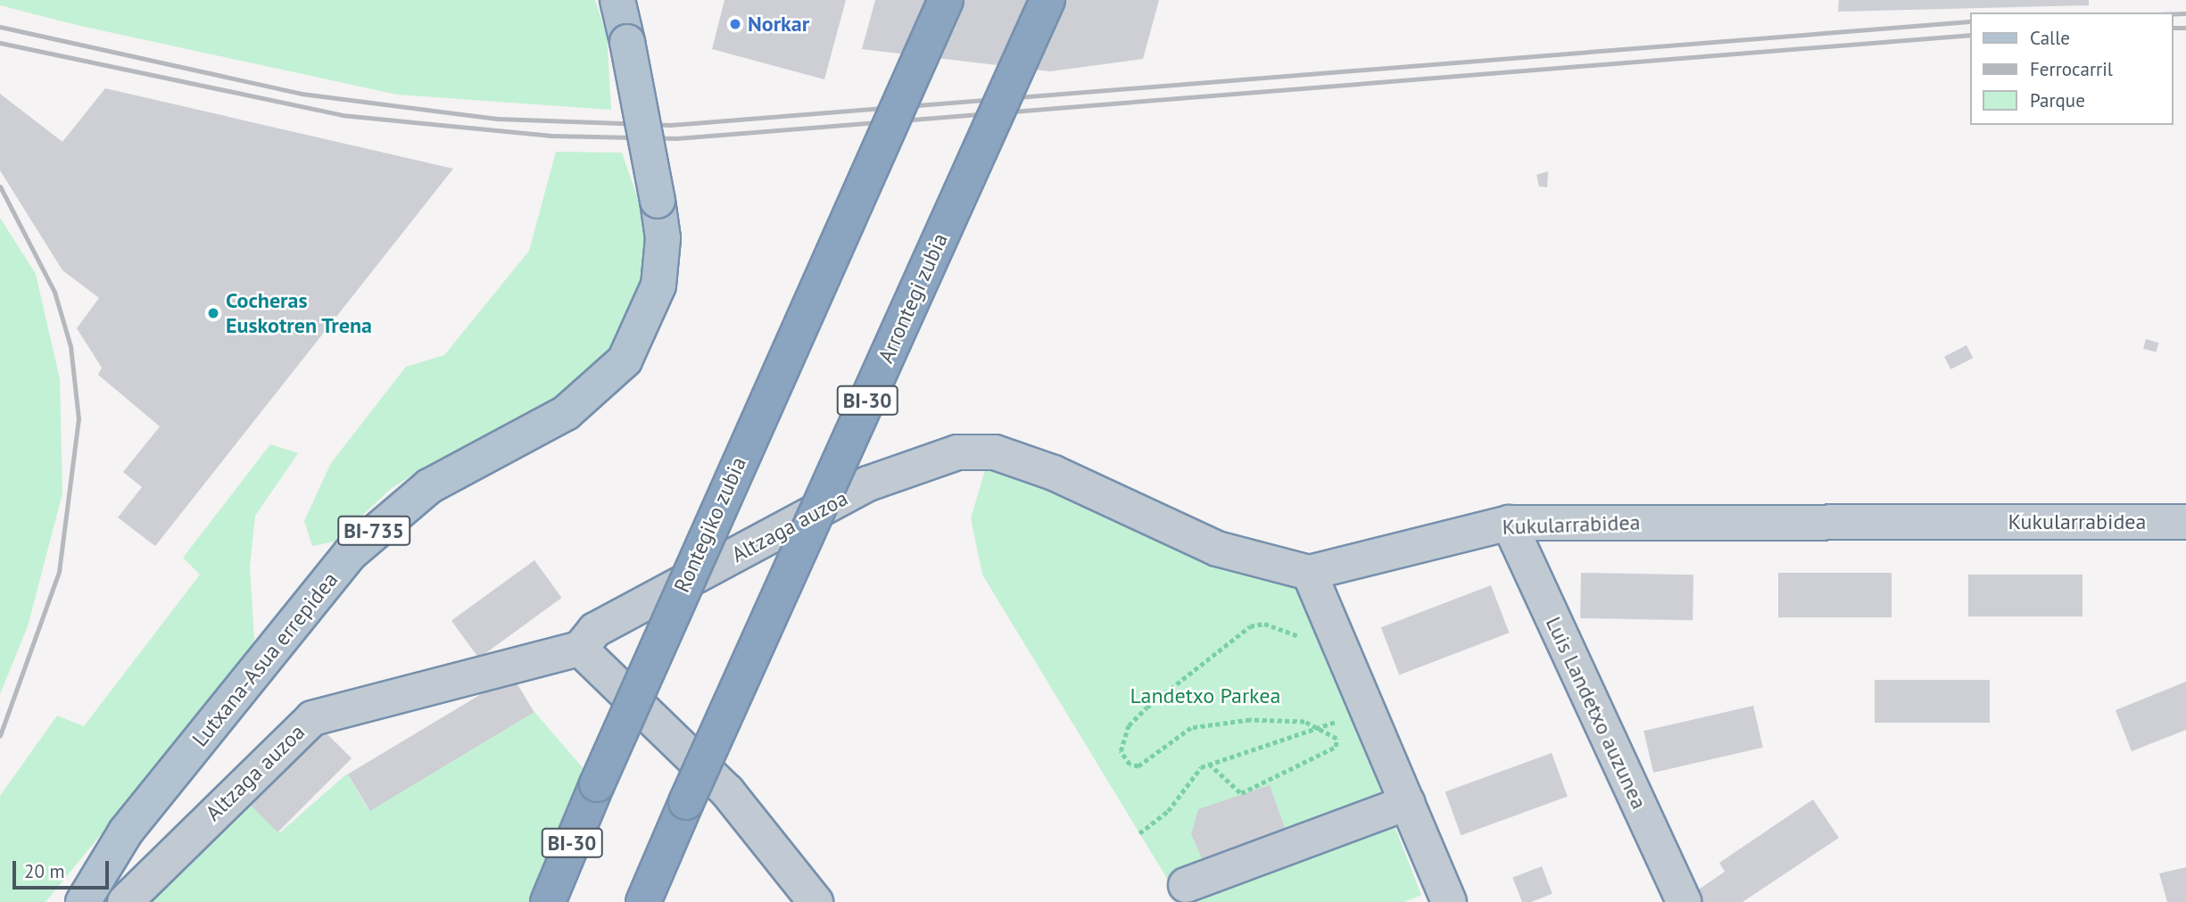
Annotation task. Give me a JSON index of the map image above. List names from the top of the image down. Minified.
{"streets":{"highway":["Arrontegi zubia","BI-30","Rontegiko zubia"],"main road":["BI-735","Lutxana-Asua errepidea"],"street":["Kukularrabidea","Altzaga auzoa","Luis Landetxo auzunea"]},"crossings":[["Kukularrabidea","Altzaga auzoa"],["Kukularrabidea","Luis Landetxo auzunea"]],"parks":["Landetxo Parkea"],"places":["Norkar","Cocheras Euskotren Trena"],"legend":["Calle","Ferrocarril","Parque"],"scale_bar":"20 m"}
